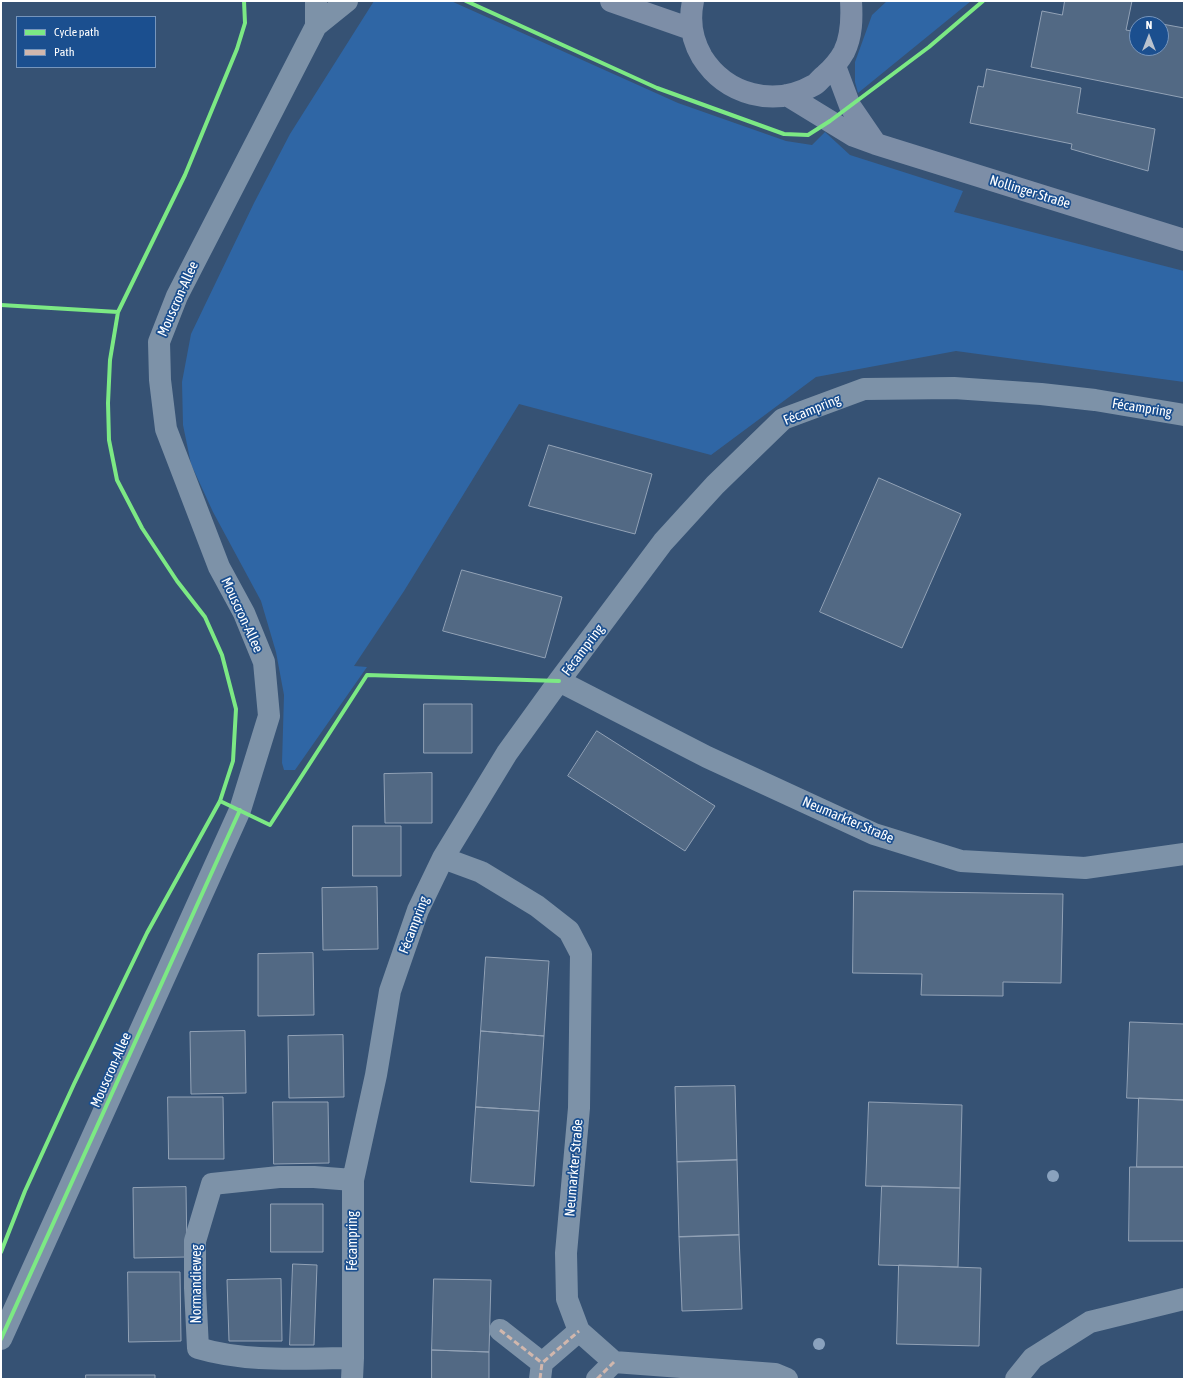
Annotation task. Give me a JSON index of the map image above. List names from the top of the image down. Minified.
{"streets":{"main road":["Nollinger Straße"],"street":["Mouscron-Allee","Fécampring","Neumarkter Straße","Normandieweg"]},"crossings":[["Fécampring","Neumarkter Straße"],["Fécampring","Normandieweg"]],"legend":["Cycle path","Path"],"north":"top"}
